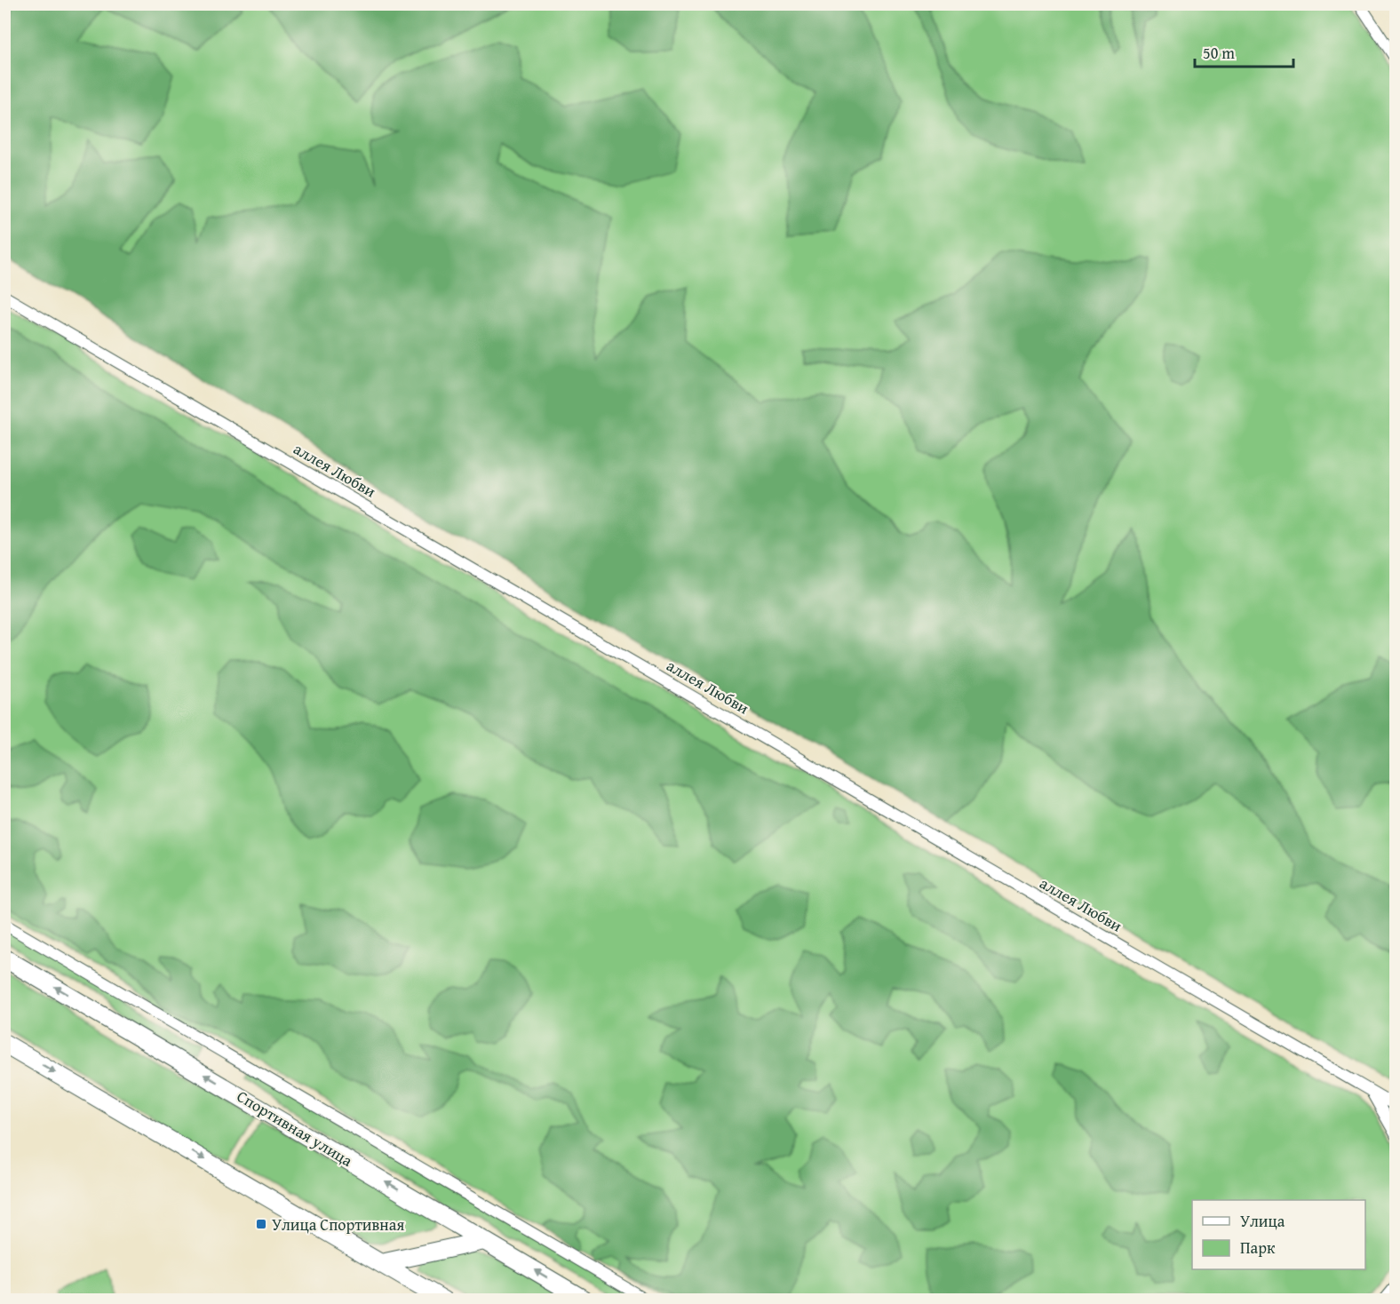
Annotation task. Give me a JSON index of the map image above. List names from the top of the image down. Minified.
{"streets":{"main road":["Спортивная улица"],"street":["аллея Любви"]},"places":{"transit":["Улица Спортивная"]},"legend":["Улица","Парк"],"scale_bar":"50 m"}
